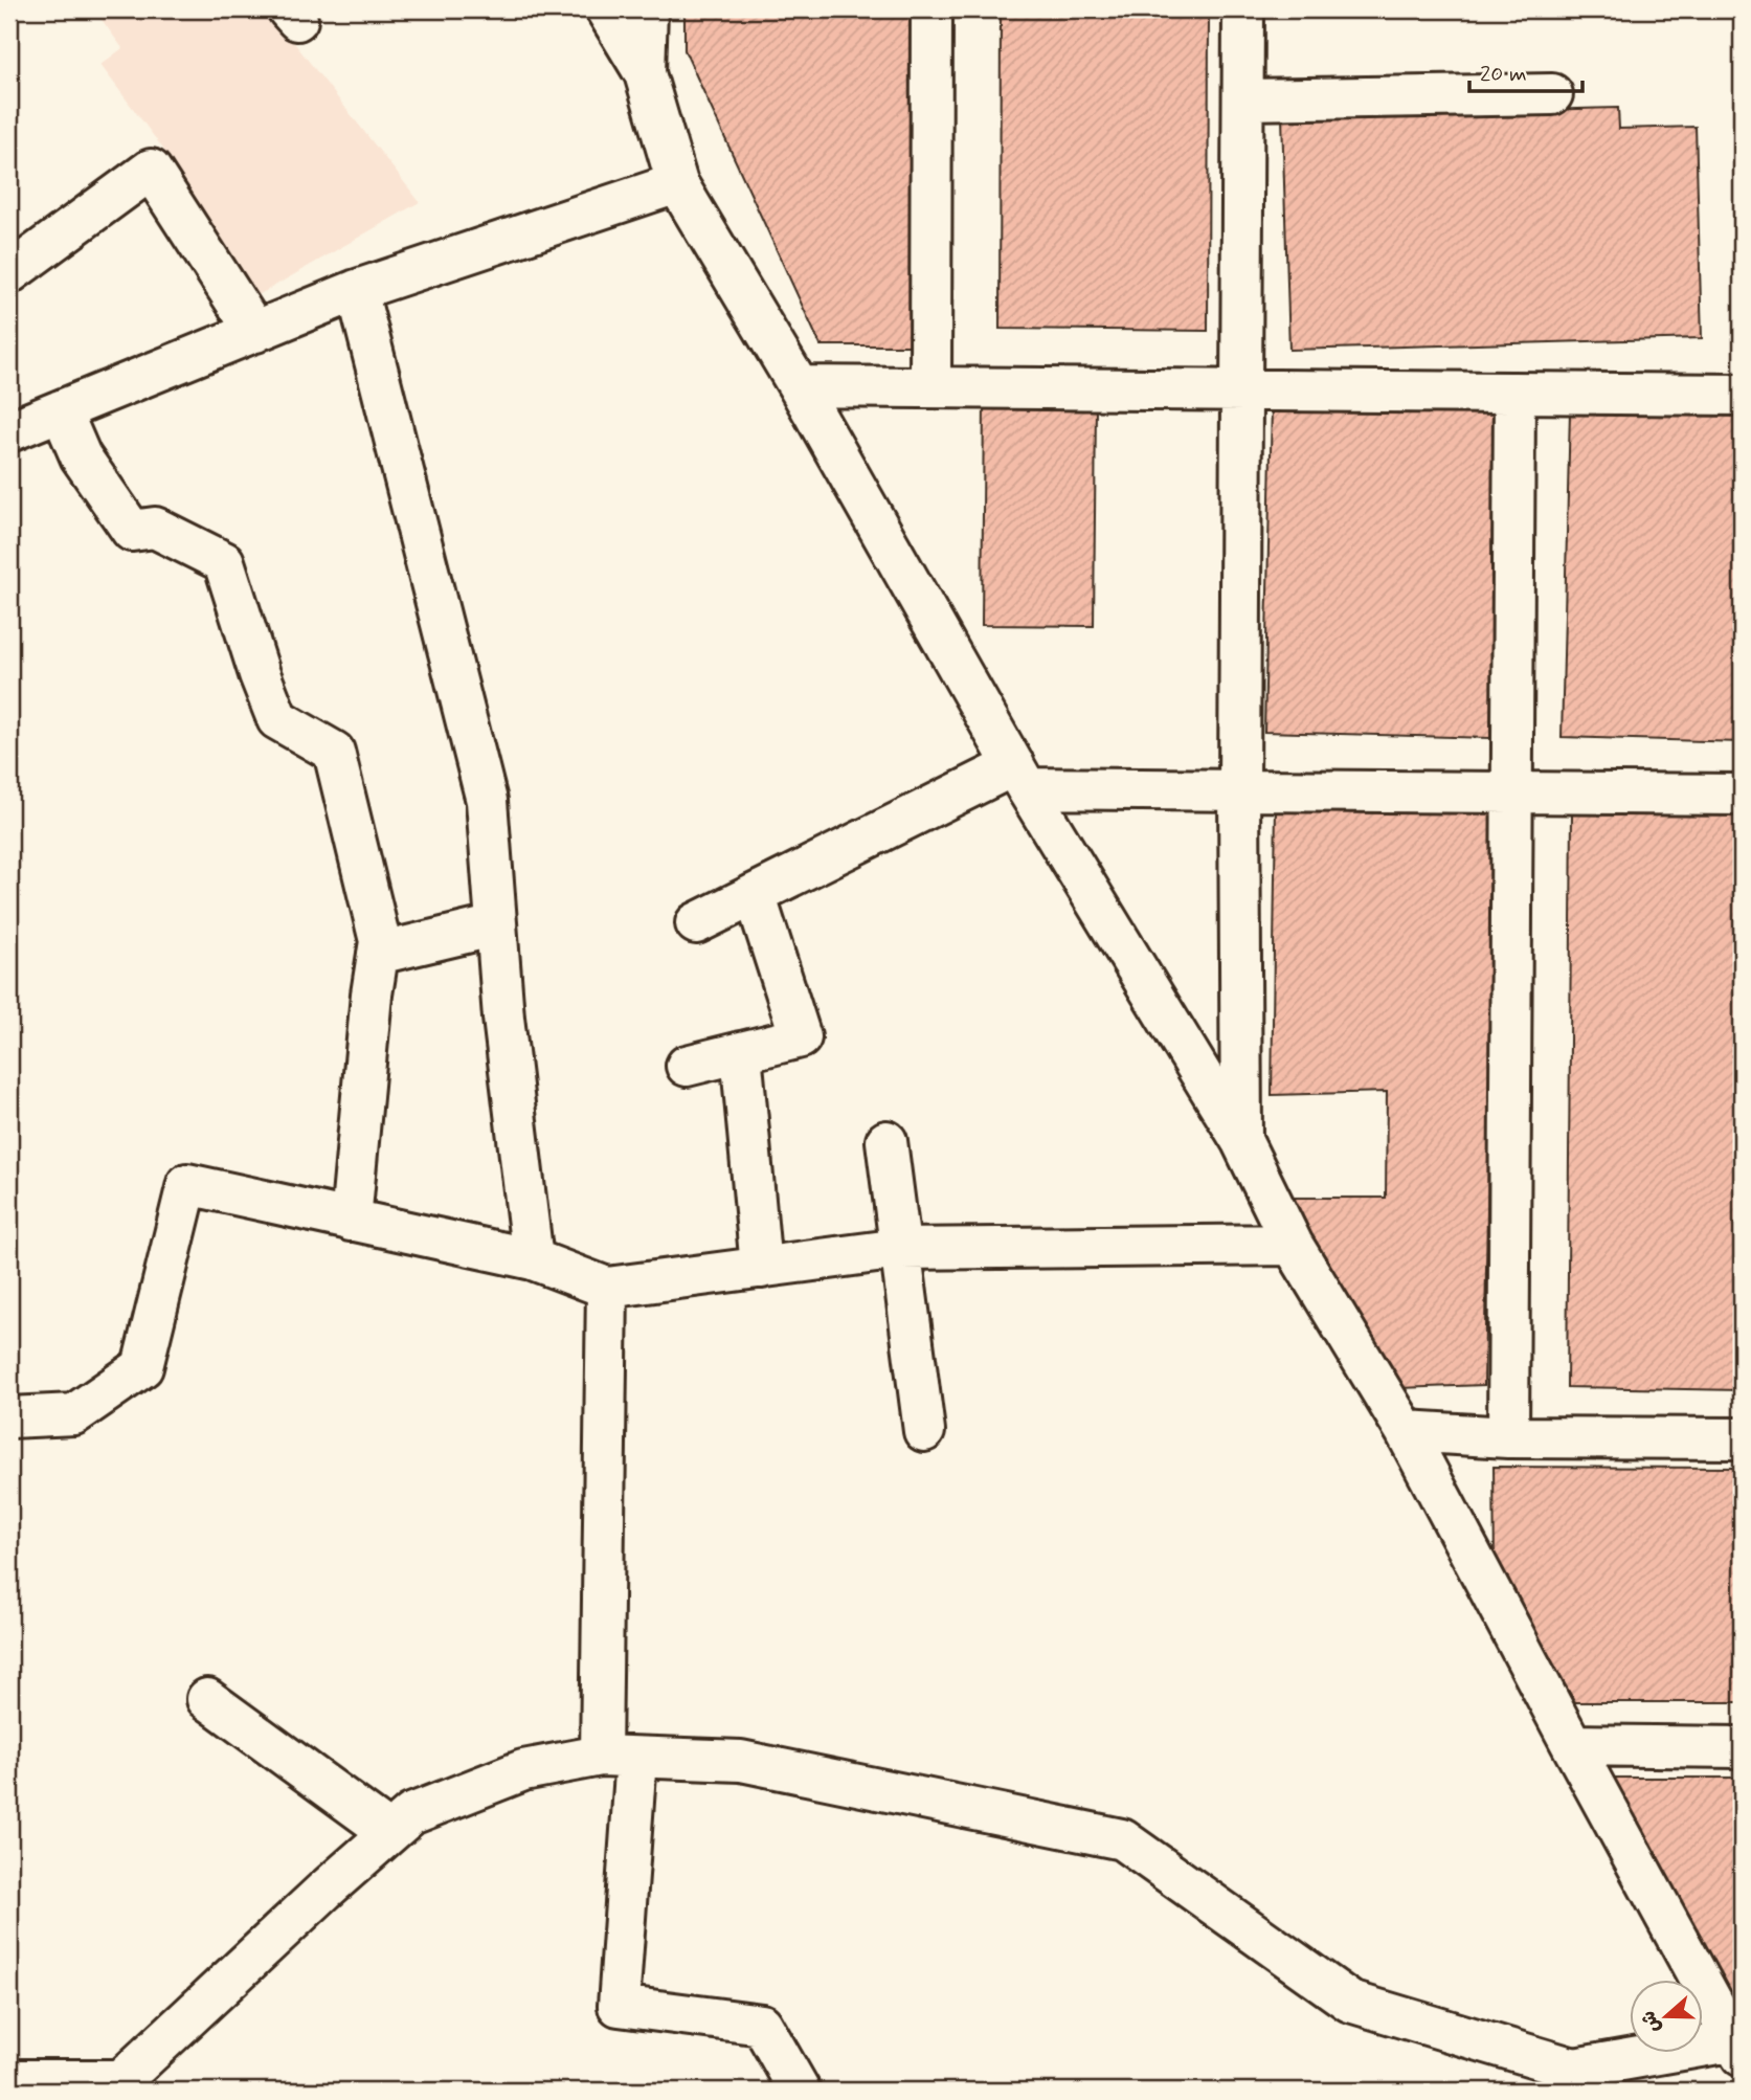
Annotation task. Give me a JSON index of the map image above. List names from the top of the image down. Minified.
{"scale_bar":"20 m","north":"left"}
